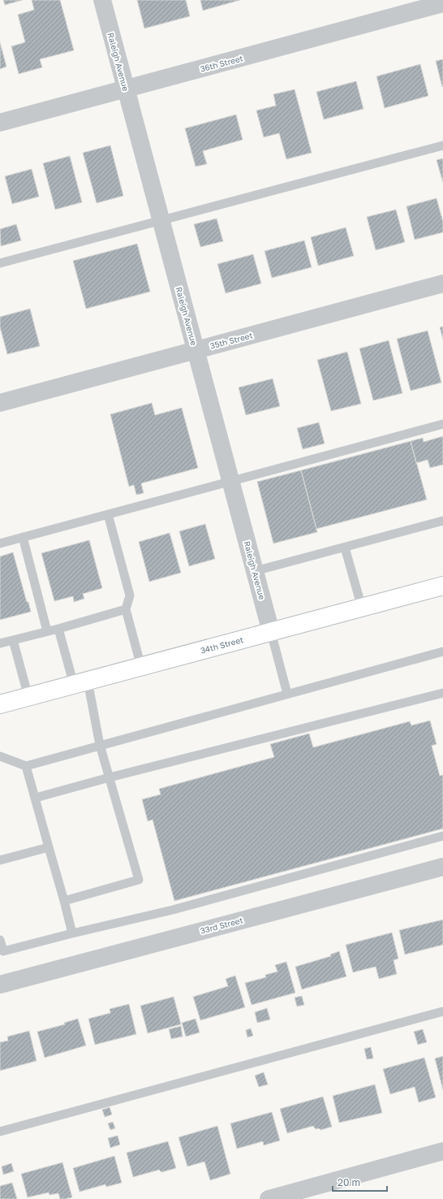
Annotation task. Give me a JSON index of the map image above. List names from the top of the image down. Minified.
{"streets":{"main road":["34th Street"],"street":["Raleigh Avenue","36th Street","35th Street","33rd Street"]},"crossings":[["Raleigh Avenue","36th Street"],["Raleigh Avenue","35th Street"],["Raleigh Avenue","34th Street"]],"scale_bar":"20 m"}
